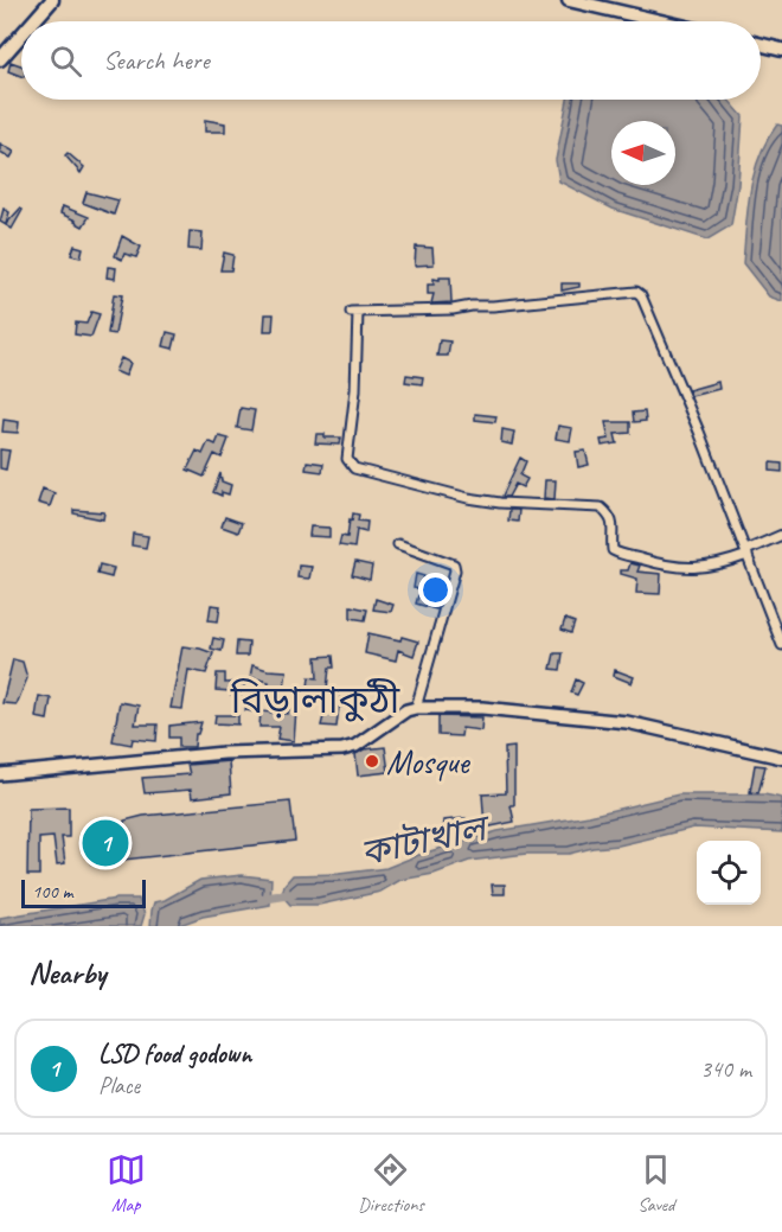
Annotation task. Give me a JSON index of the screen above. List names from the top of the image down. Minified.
{"districts":["বিড়ালাকুঠী"],"water":["কাটাখাল"],"places":["Mosque"],"scale_bar":"100 m","north":"left","page":{"search":"Search here","pins":"1","scale":"100 m","heading":"Nearby","list":[{"mark":"1","name":"LSD food godown","note":"Place","value":"340 m"}],"nav":["Map","Directions","Saved"]}}
